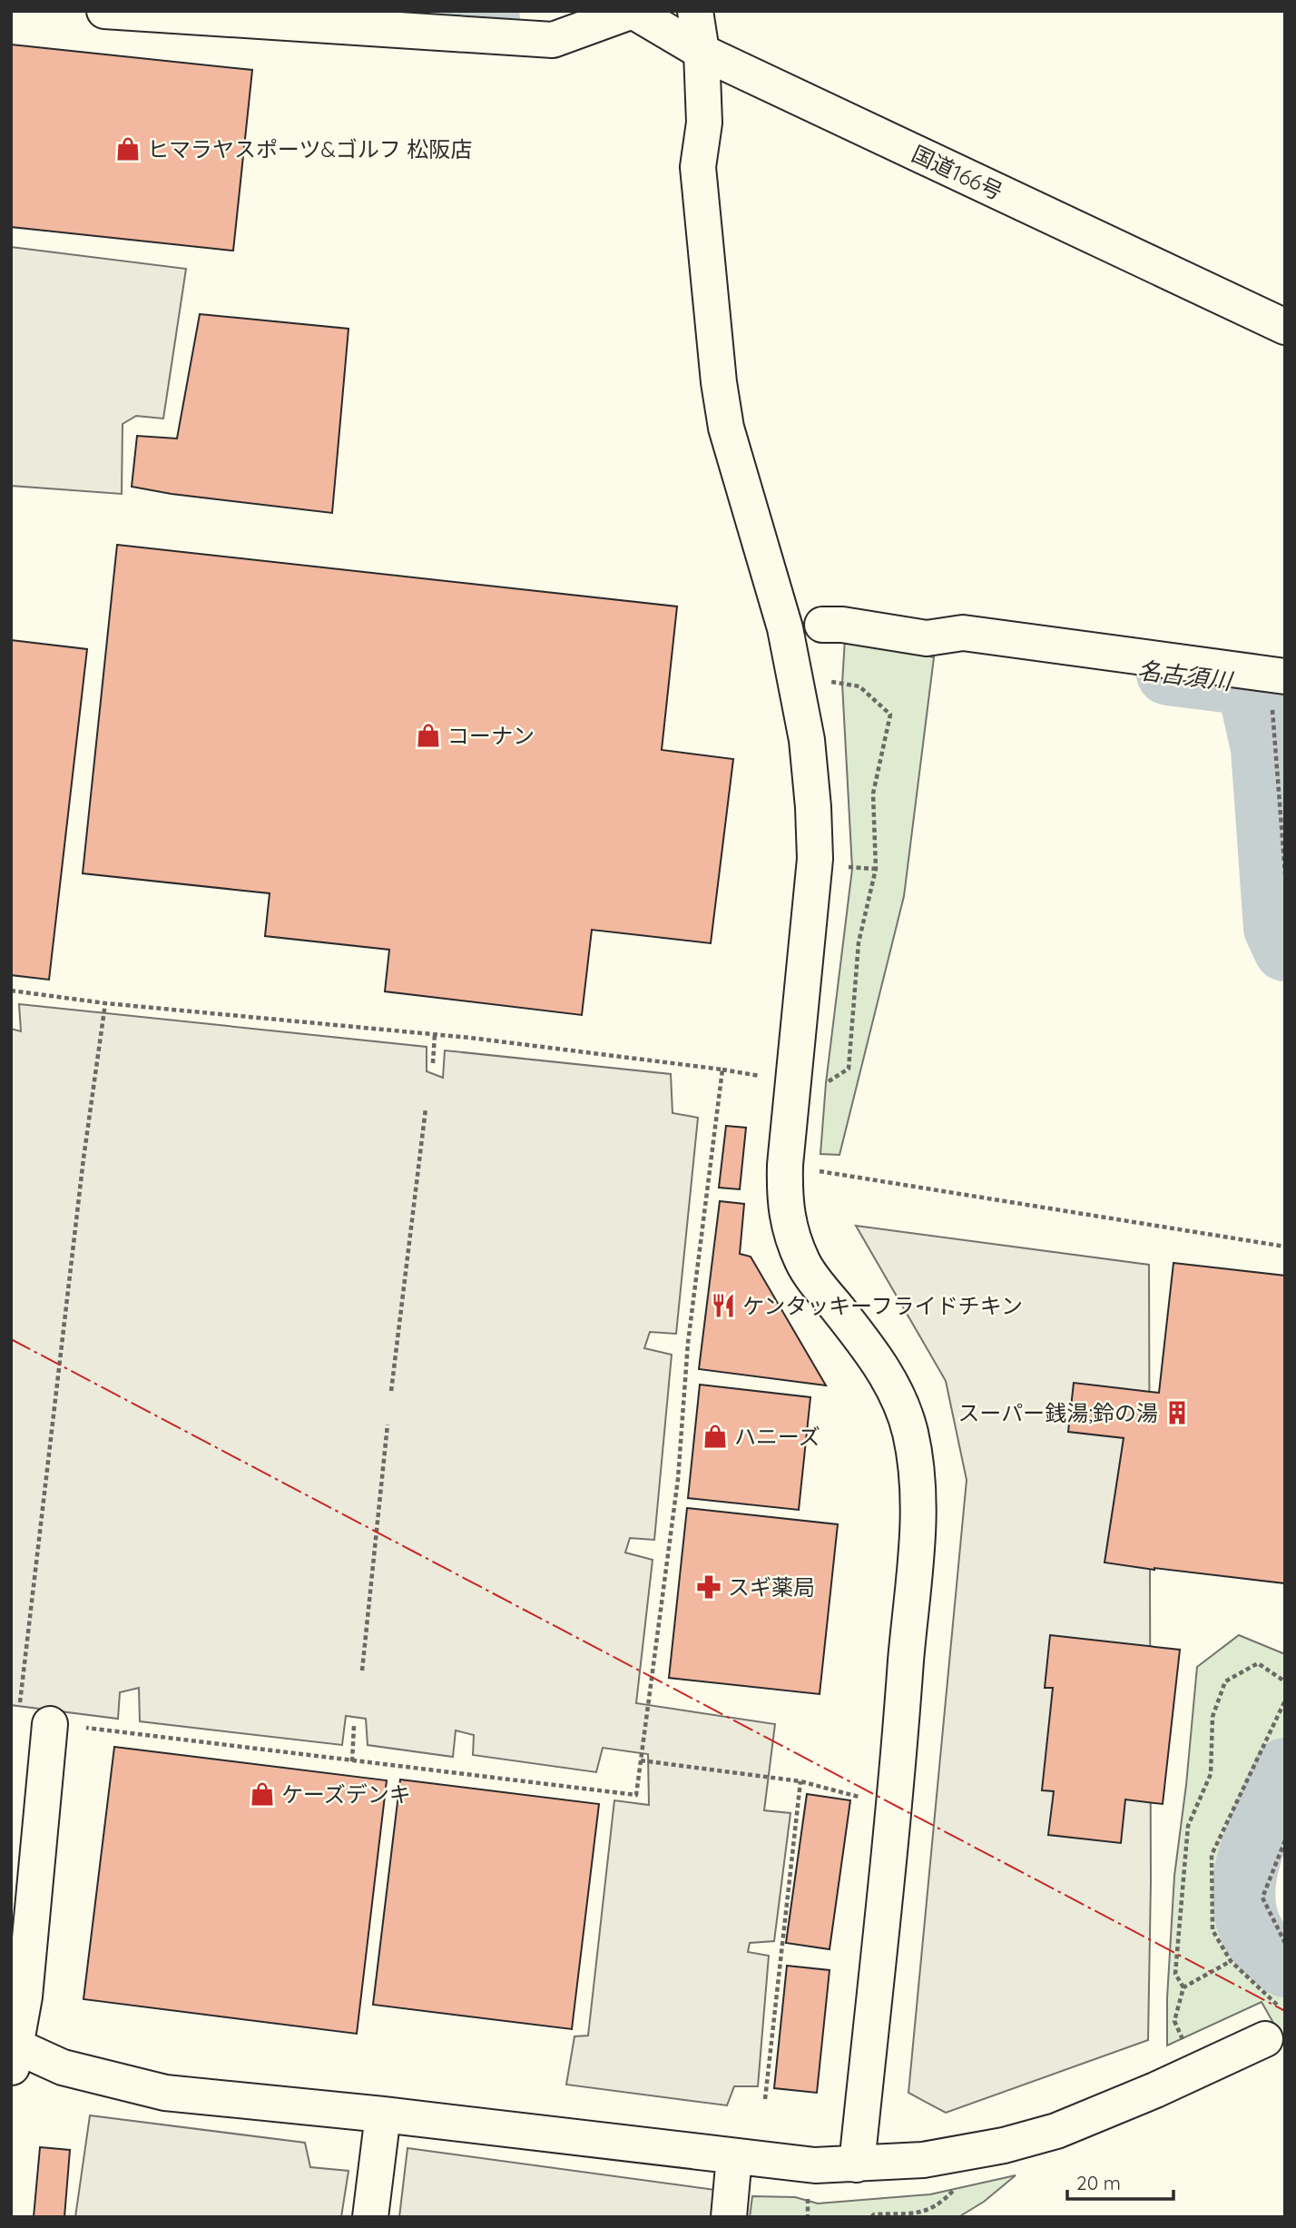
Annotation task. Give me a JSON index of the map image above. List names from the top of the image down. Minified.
{"streets":{"main road":["国道166号"]},"water":["名古須川"],"places":{"shop":["ヒマラヤスポーツ&ゴルフ 松阪店","コーナン","ハニーズ","ケーズデンキ"],"restaurant":["ケンタッキーフライドチキン"],"building":["スーパー銭湯;鈴の湯"],"pharmacy":["スギ薬局"]},"scale_bar":"20 m"}
